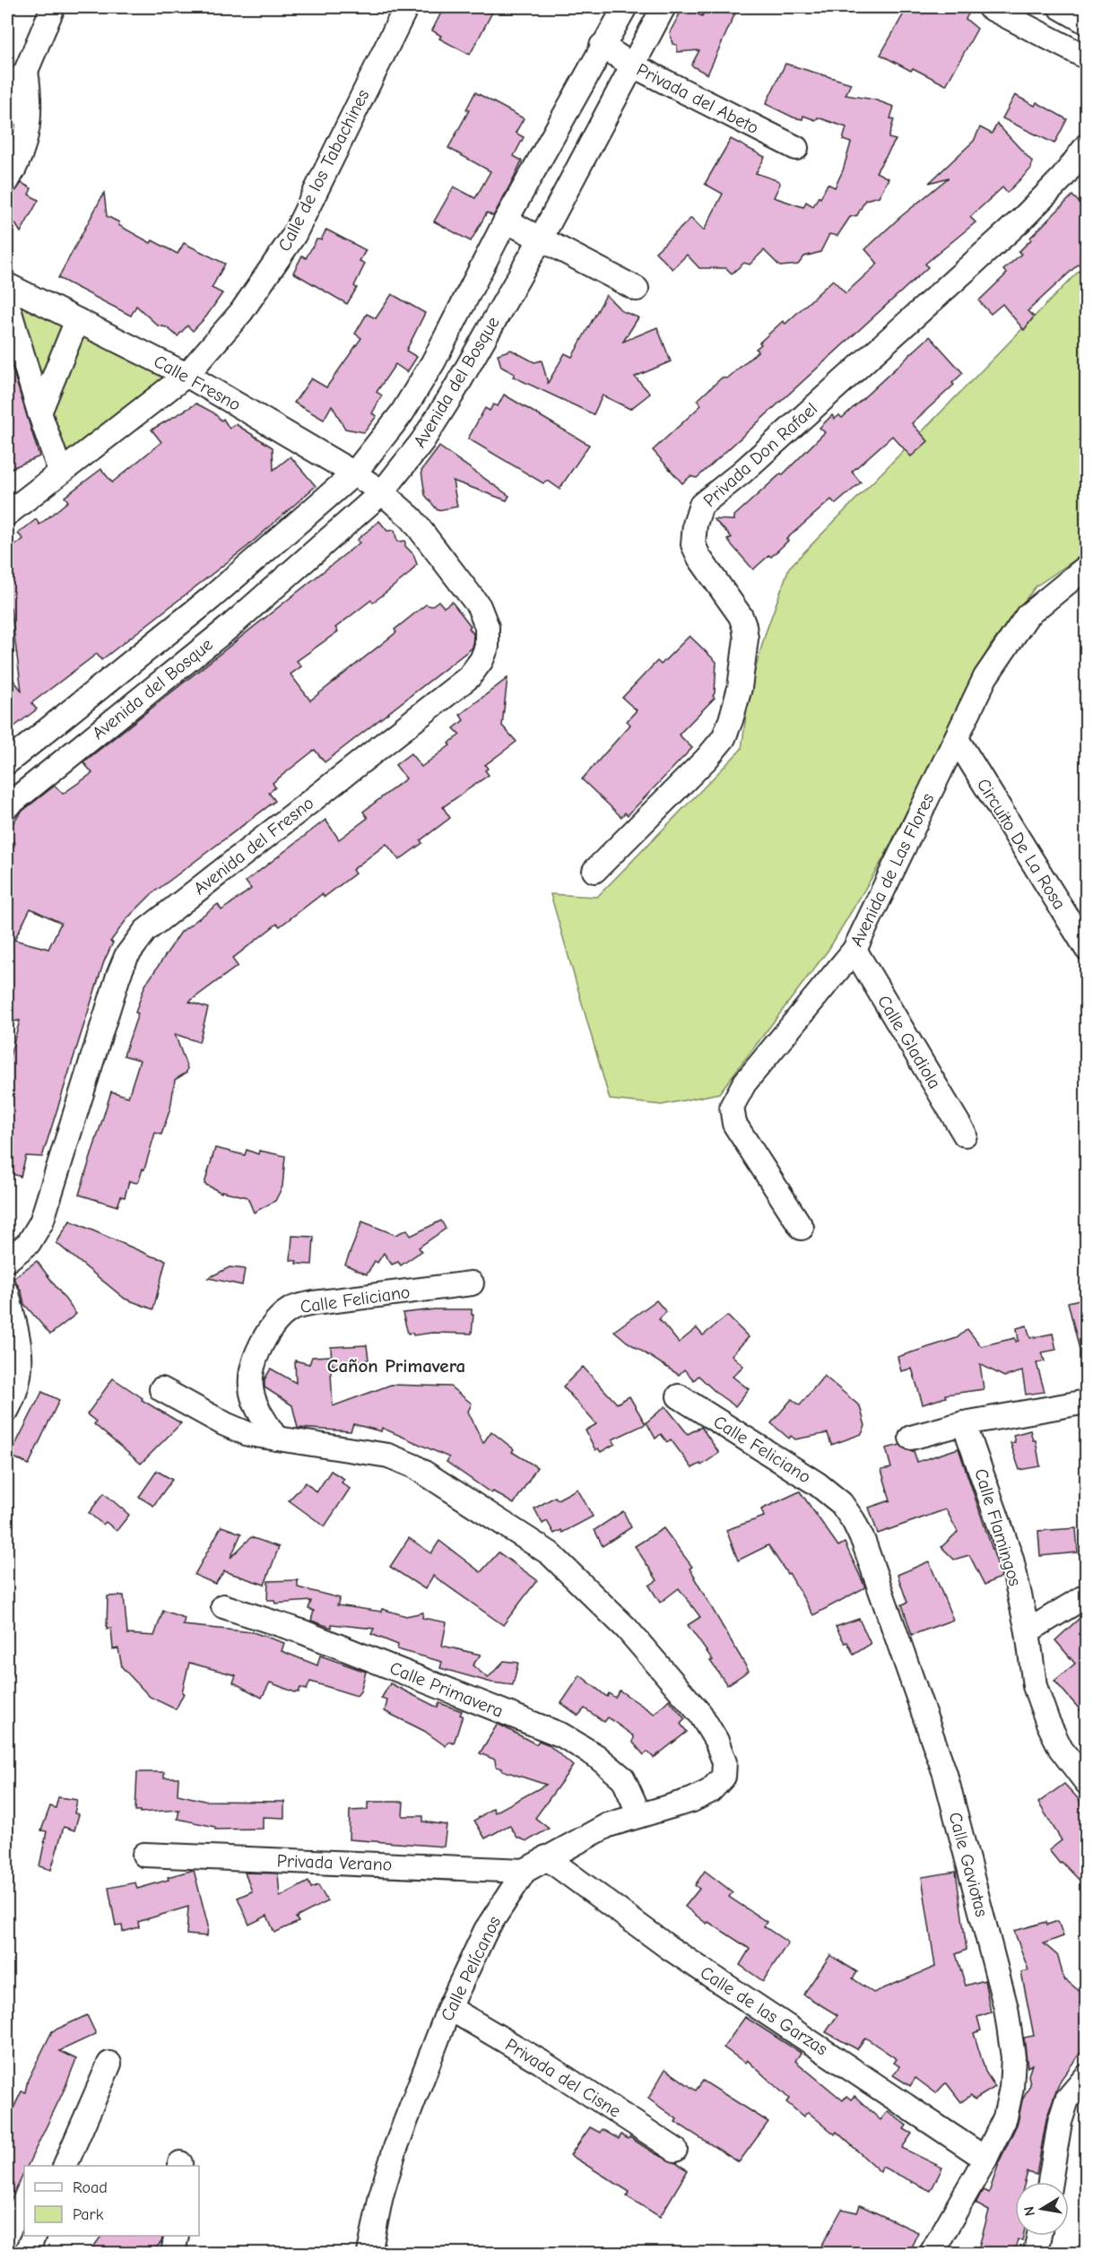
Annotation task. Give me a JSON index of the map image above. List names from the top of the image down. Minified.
{"streets":{"street":["Privada del Abeto","Calle de los Tabachines","Avenida del Bosque","Calle Fresno","Privada Don Rafael","Circuito De La Rosa","Avenida del Fresno","Avenida de Las Flores","Calle Gladiola","Calle Feliciano","Calle Flamingos","Calle Primavera","Privada Verano","Calle Gaviotas","Calle Pelícanos","Calle de las Garzas","Privada del Cisne"]},"crossings":[["Privada del Abeto","Avenida del Bosque"],["Calle de los Tabachines","Calle Fresno"],["Avenida del Bosque","Calle Fresno"],["Avenida del Bosque","Avenida del Fresno"],["Calle Fresno","Avenida del Fresno"],["Circuito De La Rosa","Avenida de Las Flores"],["Avenida de Las Flores","Calle Gladiola"],["Calle Feliciano","Calle Gaviotas"],["Calle Feliciano","Calle Pelícanos"],["Calle Primavera","Calle Pelícanos"],["Privada Verano","Calle Pelícanos"],["Calle Gaviotas","Calle de las Garzas"],["Calle Pelícanos","Calle de las Garzas"],["Calle Pelícanos","Privada del Cisne"]],"districts":["Cañon Primavera"],"legend":["Road","Park"],"north":"left"}
